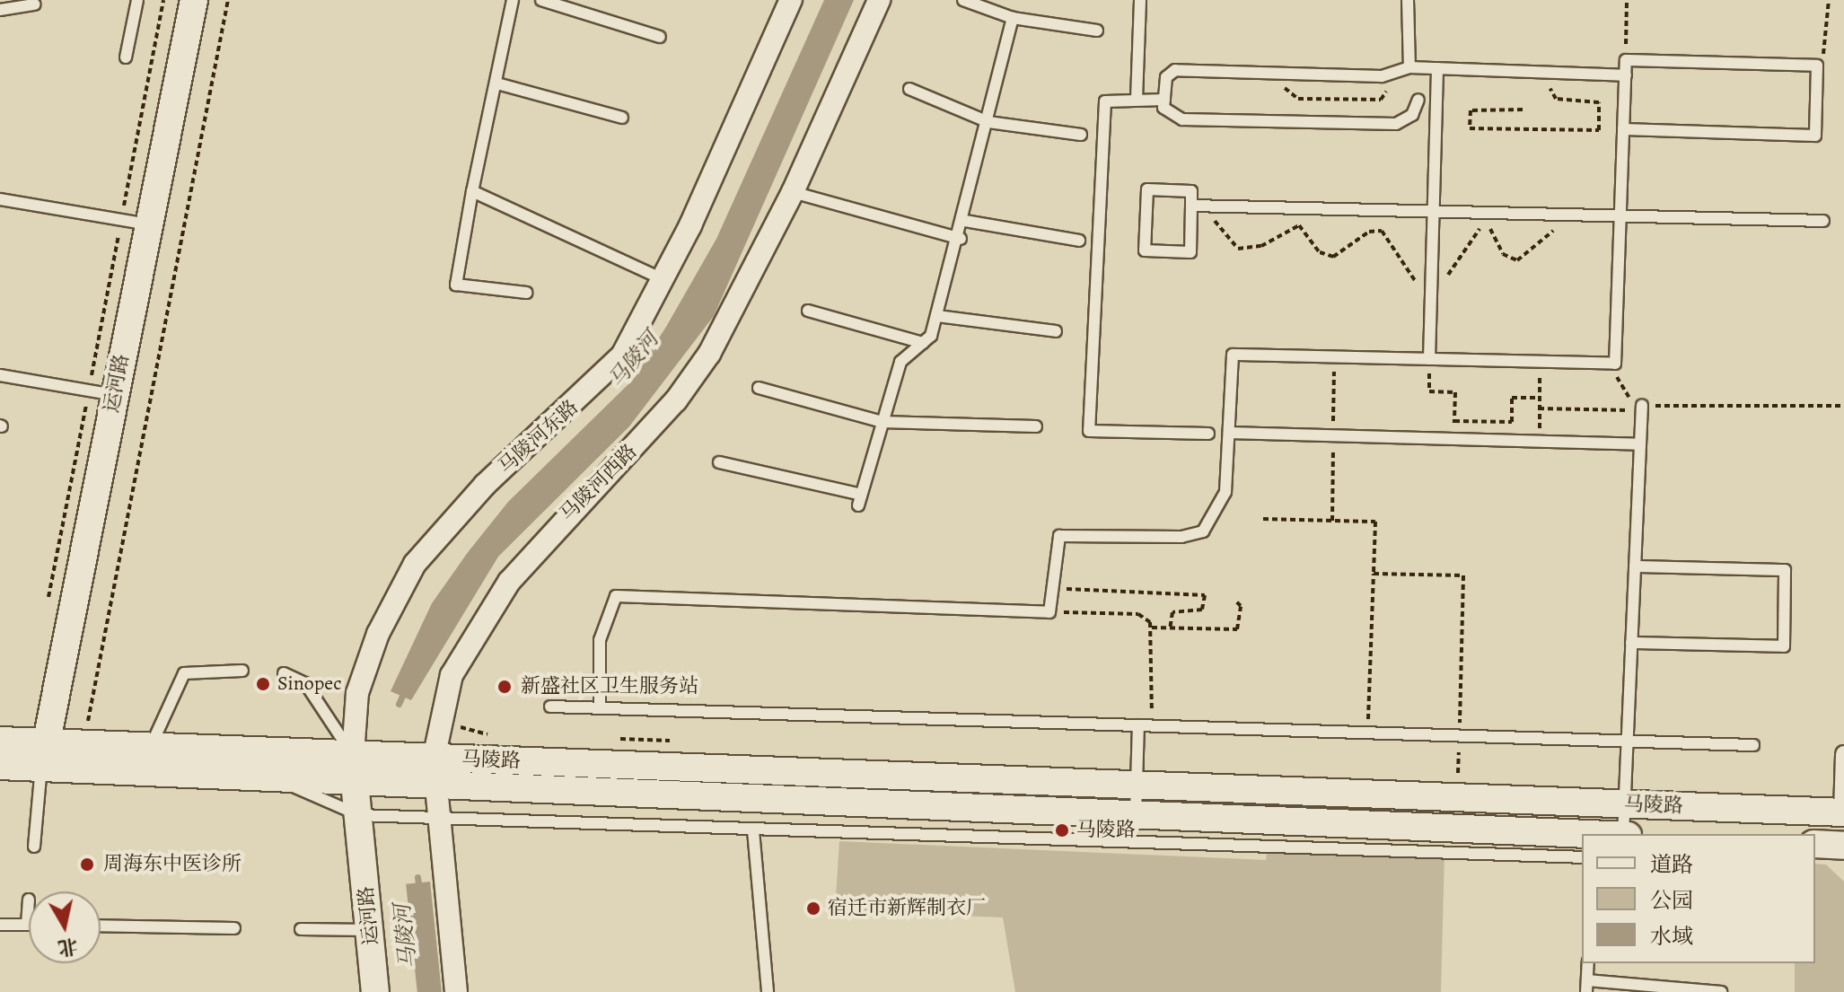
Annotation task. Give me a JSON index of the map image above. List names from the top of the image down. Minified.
{"streets":{"street":["运河路","马陵河东路","马陵河西路","马陵路"]},"crossings":[["运河路","马陵河东路"],["运河路","马陵路"],["马陵河东路","马陵路"],["马陵河西路","马陵路"]],"water":["马陵河"],"places":["Sinopec","新盛社区卫生服务站","马陵路","周海东中医诊所","宿迁市新辉制衣厂"],"legend":["道路","公园","水域"],"north":"bottom"}
